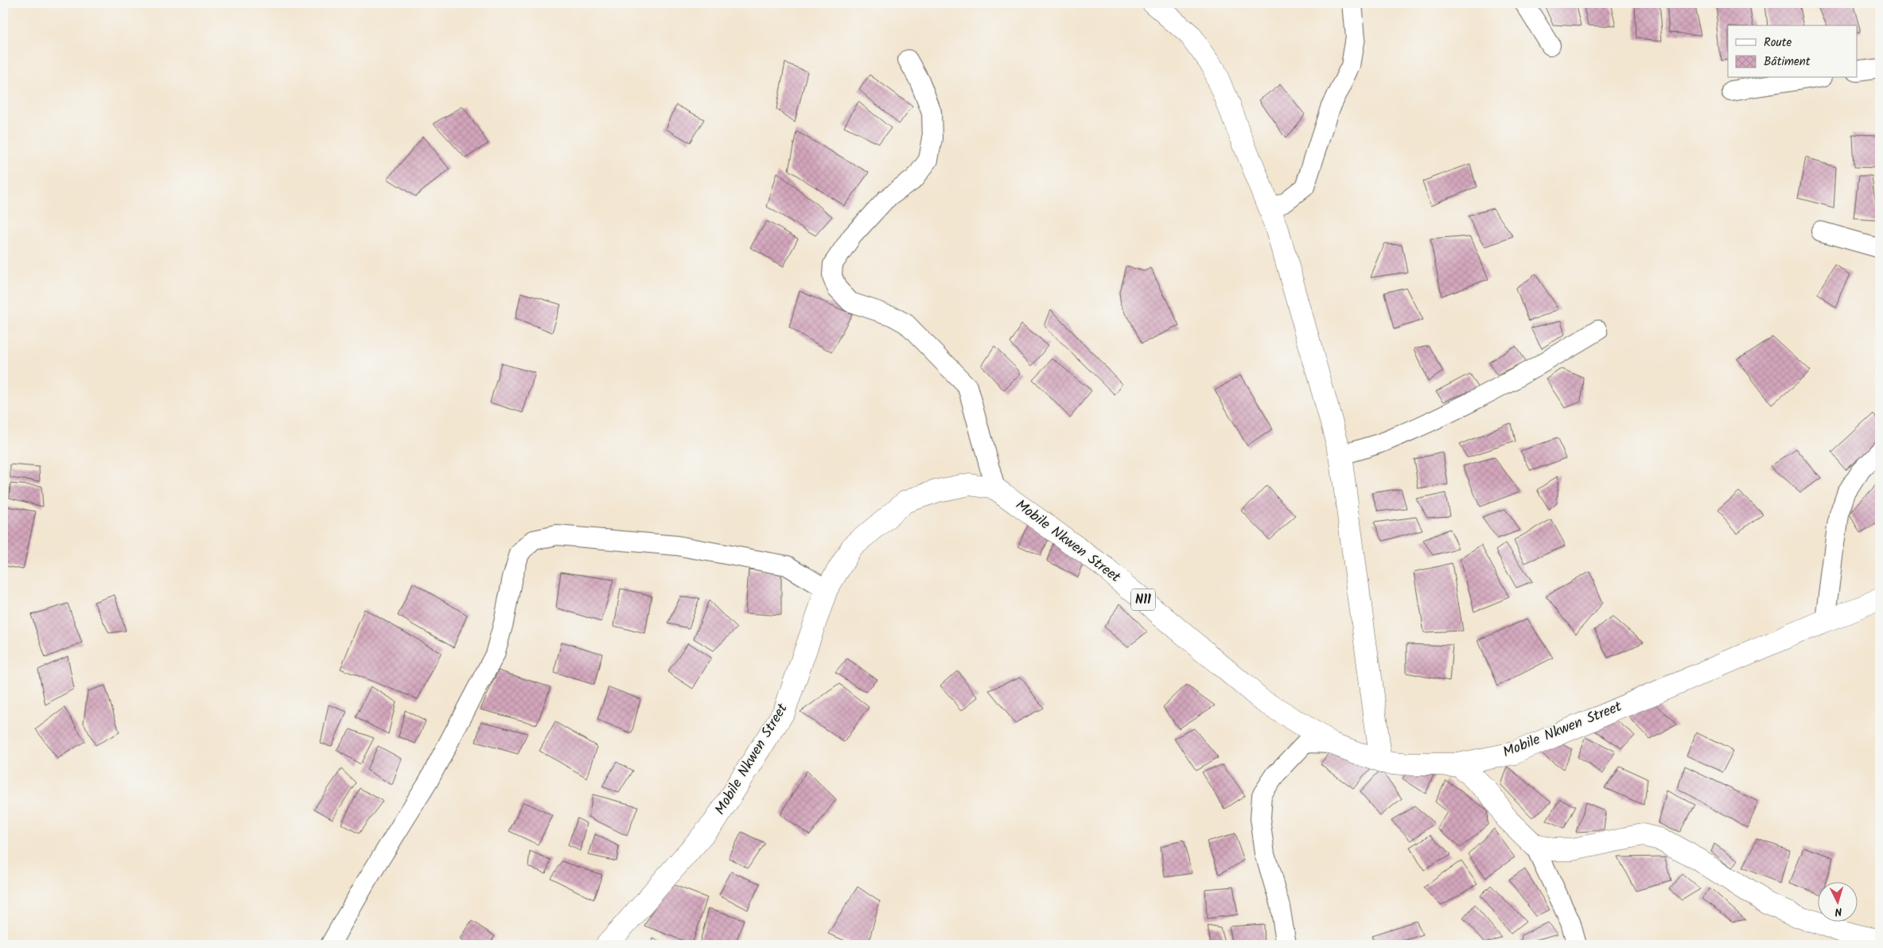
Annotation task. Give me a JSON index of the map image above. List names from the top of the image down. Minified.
{"streets":{"main road":["Mobile Nkwen Street","N11"]},"legend":["Route","Bâtiment"],"north":"bottom"}
